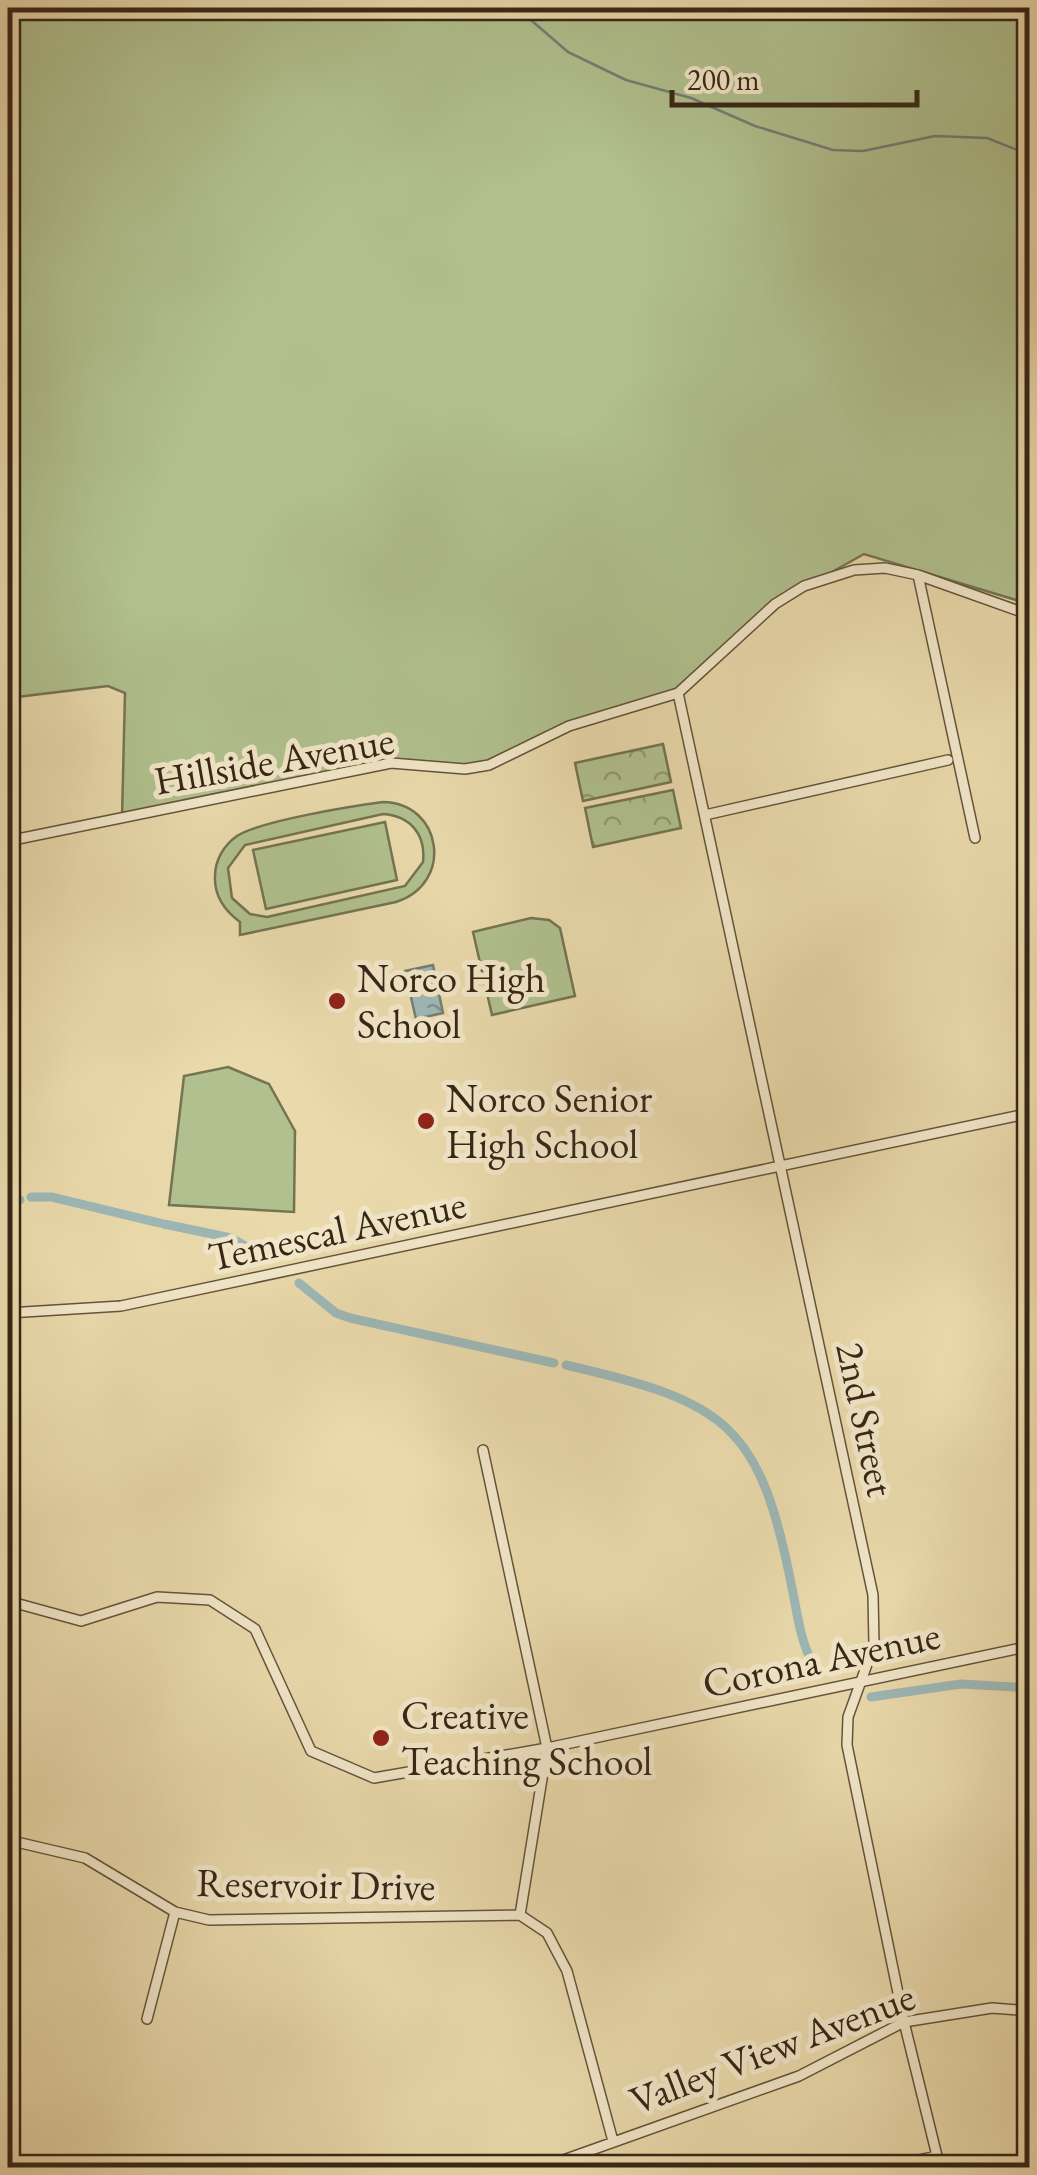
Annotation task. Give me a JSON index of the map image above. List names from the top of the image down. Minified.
{"streets":{"street":["Hillside Avenue","Temescal Avenue","2nd Street","Corona Avenue","Reservoir Drive","Valley View Avenue"]},"crossings":[["Hillside Avenue","2nd Street"],["Temescal Avenue","2nd Street"],["2nd Street","Corona Avenue"],["2nd Street","Valley View Avenue"]],"places":["Norco High School","Norco Senior High School","Creative Teaching School"],"scale_bar":"200 m"}
